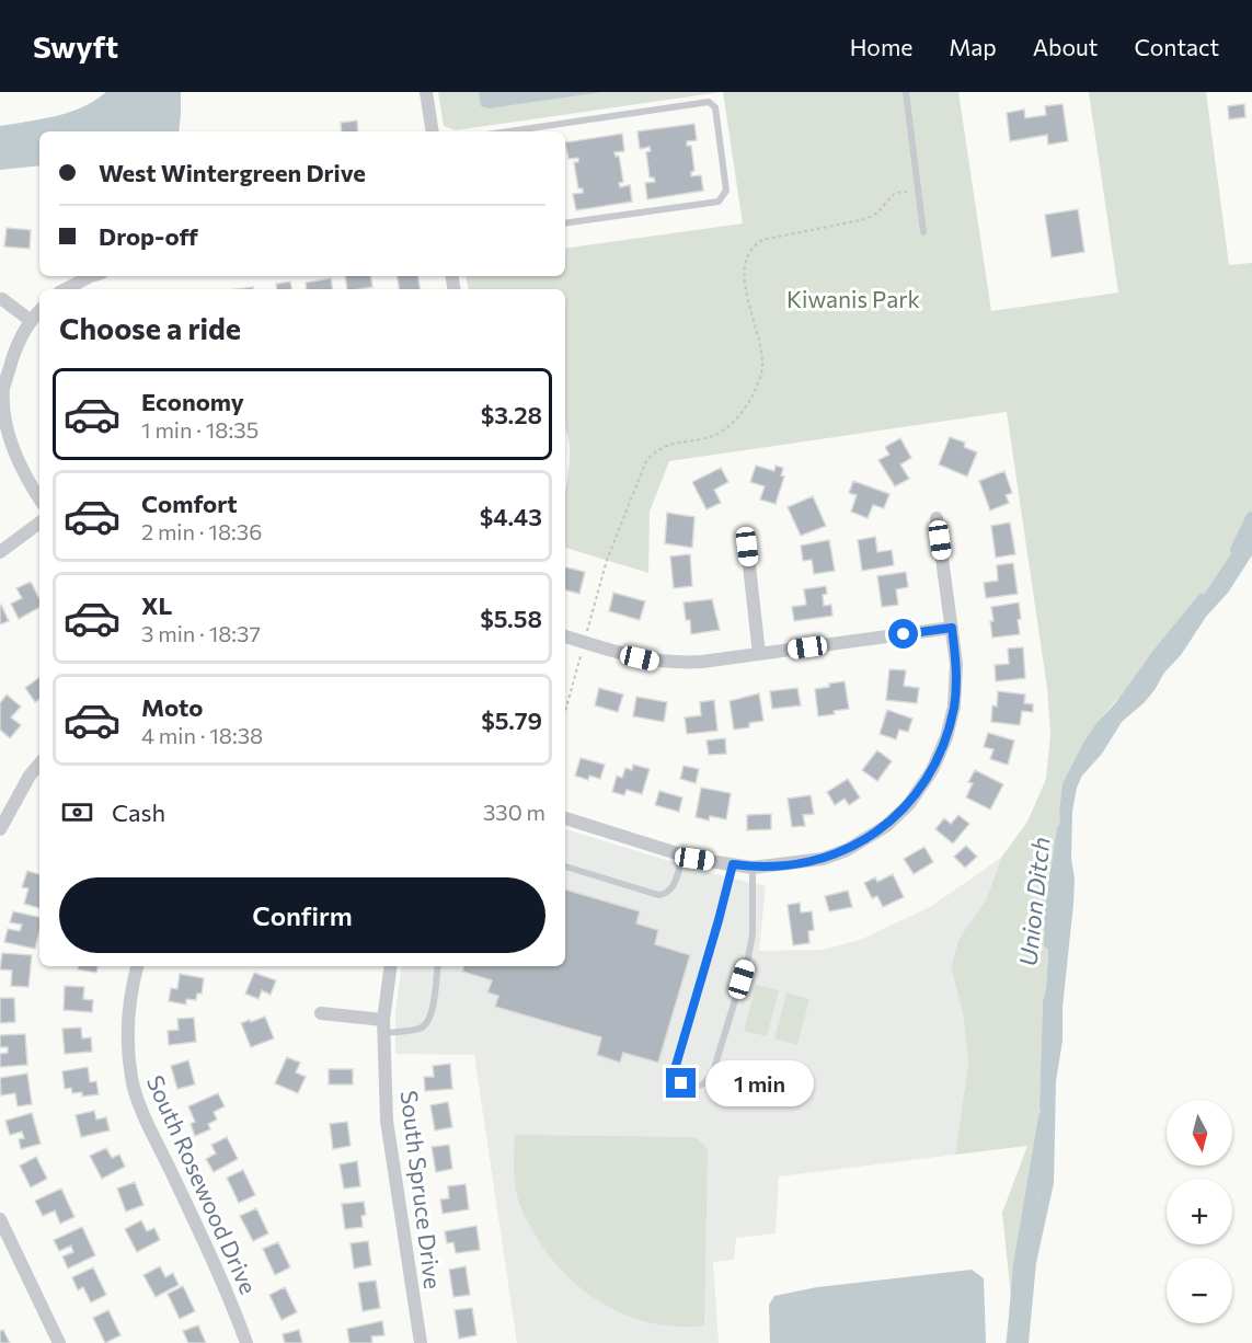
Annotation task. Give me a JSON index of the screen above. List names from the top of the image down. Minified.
{"streets":{"street":["South Rosewood Drive","South Spruce Drive"]},"water":["Union Ditch"],"parks":["Kiwanis Park"],"north":"bottom","page":{"header":"Swyft","nav":["Home","Map","About","Contact"],"banner":["West Wintergreen Drive","Drop-off"],"heading":"Choose a ride","list":[{"name":"Economy","note":"1 min · 18:35","value":"$3.28"},{"name":"Comfort","note":"2 min · 18:36","value":"$4.43"},{"name":"XL","note":"3 min · 18:37","value":"$5.58"},{"name":"Moto","note":"4 min · 18:38","value":"$5.79"}],"pay":["Cash","330 m"],"buttons":"Confirm","bubble":"1 min","map_buttons":["+","−"]}}
